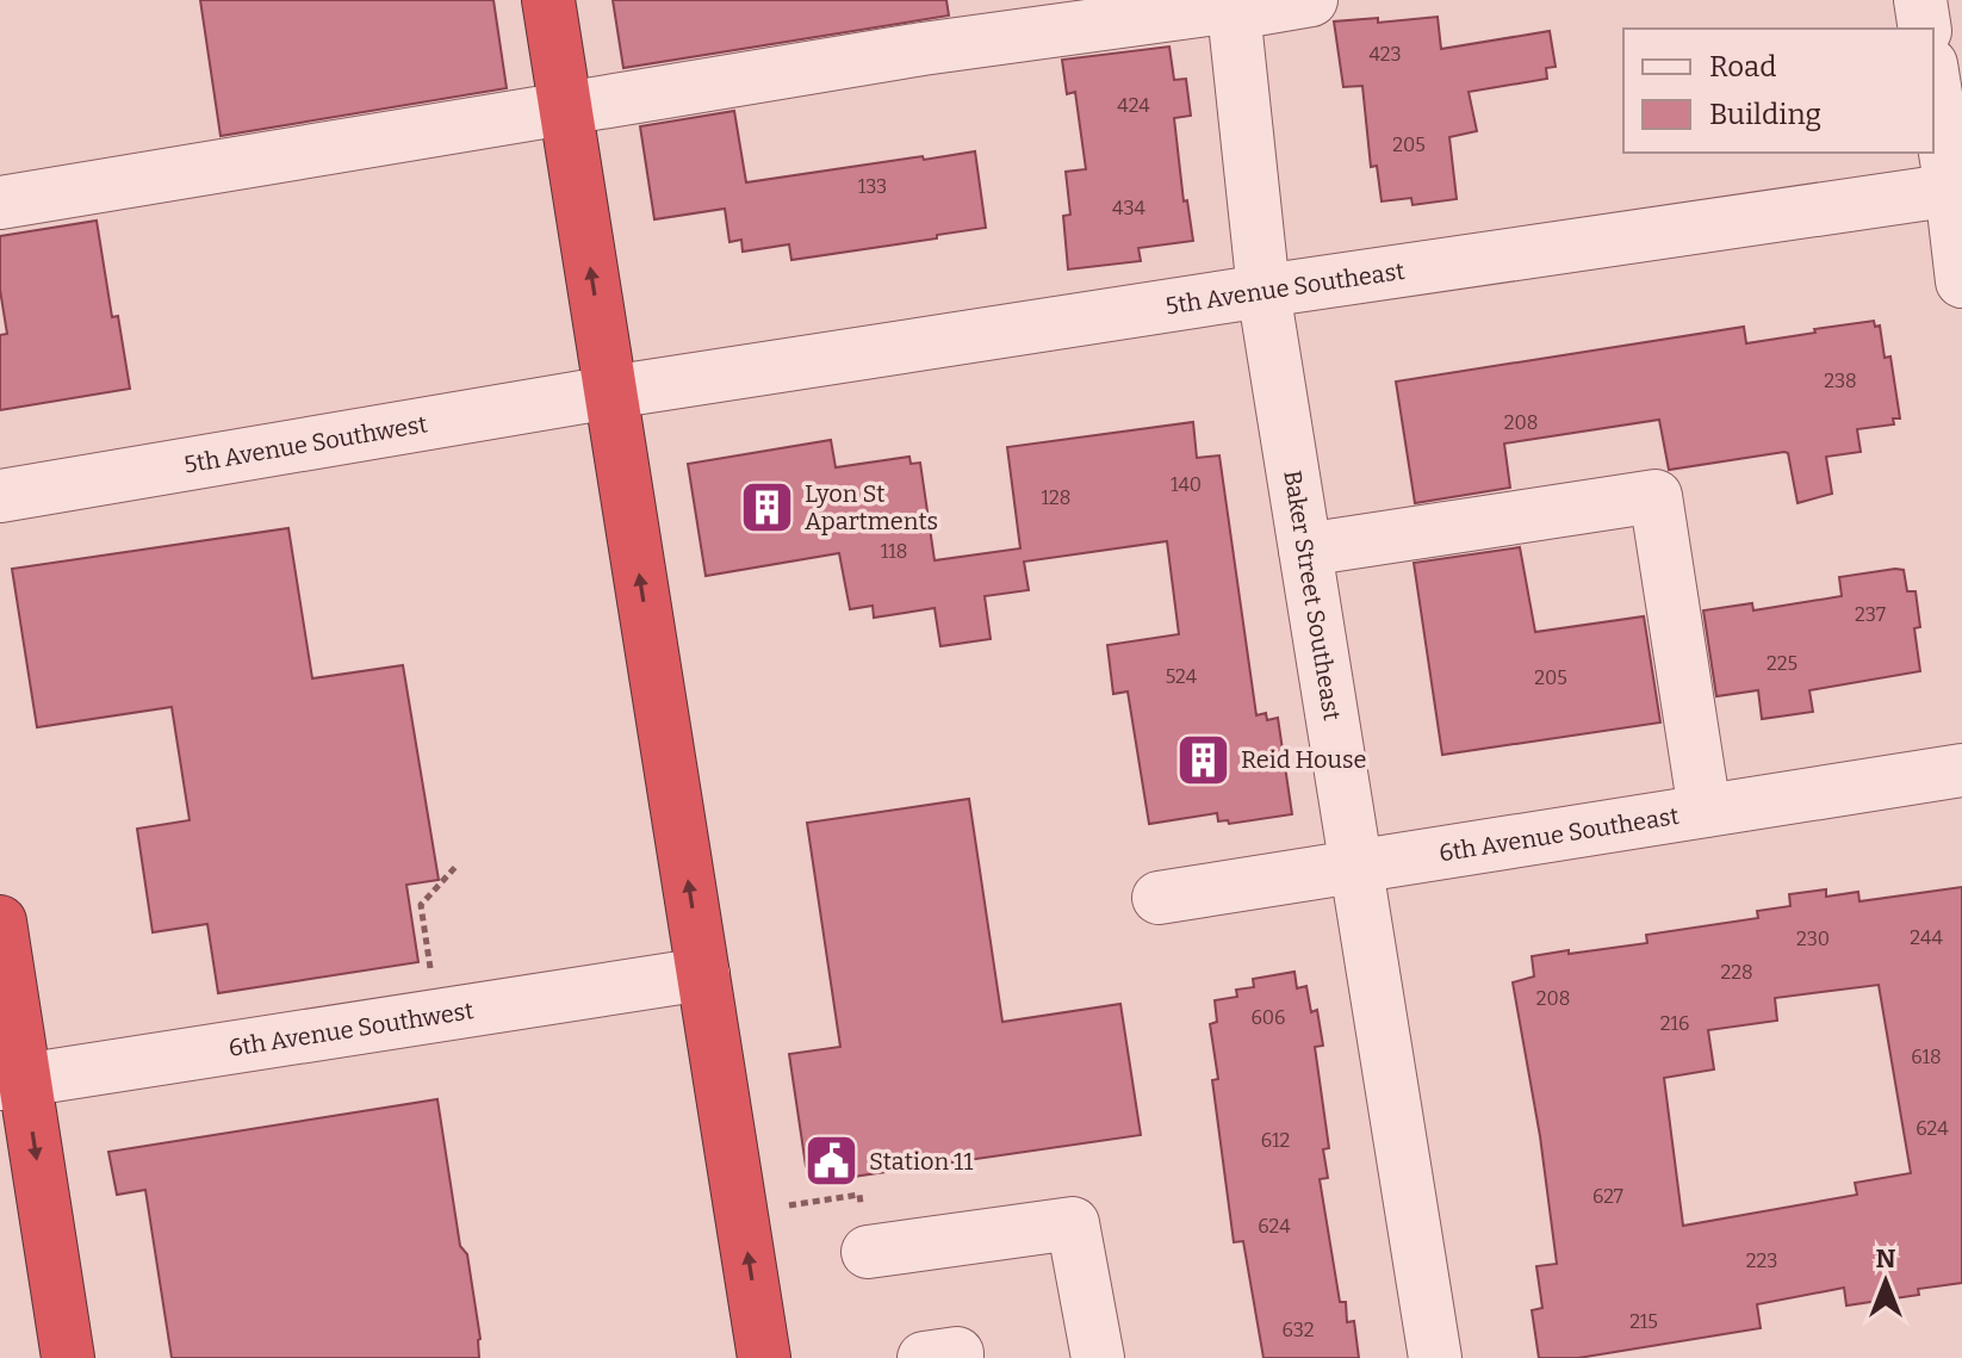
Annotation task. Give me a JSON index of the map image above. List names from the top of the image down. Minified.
{"streets":{"street":["5th Avenue Southeast","5th Avenue Southwest","Baker Street Southeast","6th Avenue Southeast","6th Avenue Southwest"]},"crossings":[["5th Avenue Southeast","5th Avenue Southwest"],["5th Avenue Southeast","Baker Street Southeast"],["Baker Street Southeast","6th Avenue Southeast"]],"places":{"building":["Lyon St Apartments","Reid House"],"public building":["Station 11"]},"house_numbers":["423","424","205","133","434","238","208","140","128","118","237","225","524","205","244","230","228","208","606","216","618","624","612","627","624","223","215","632"],"legend":["Road","Building"],"north":"top"}
